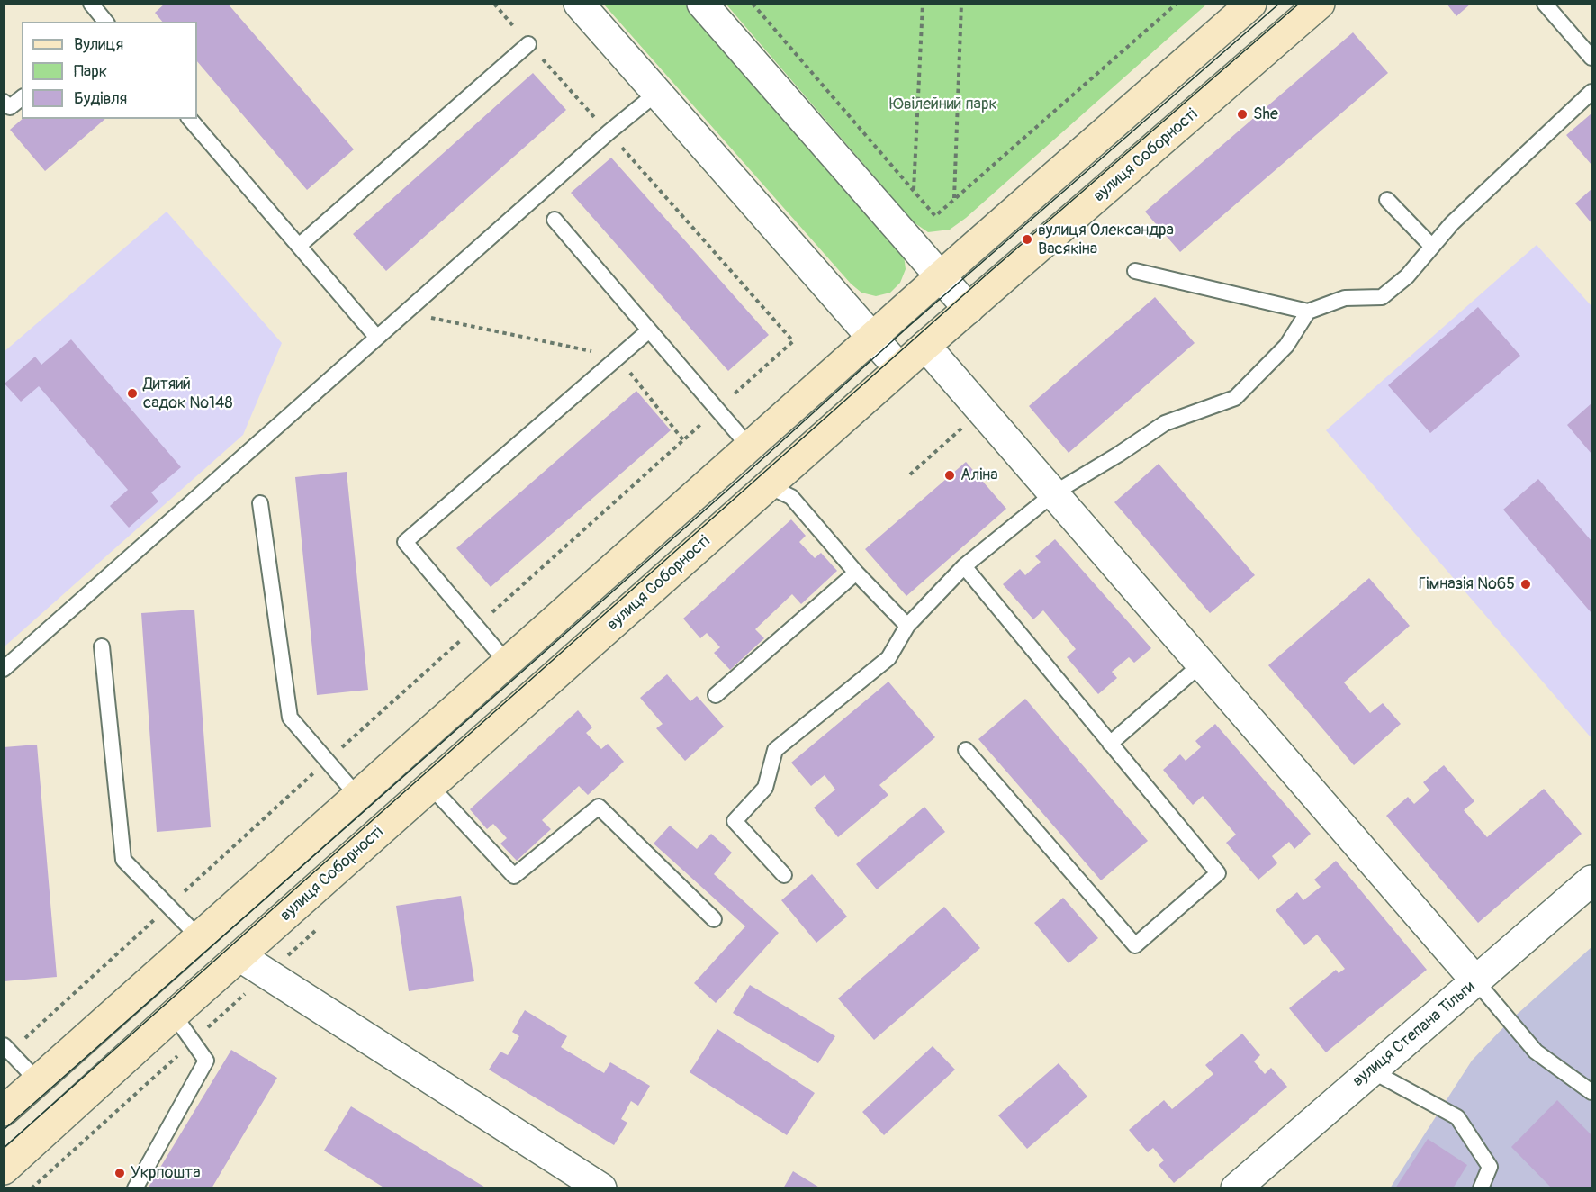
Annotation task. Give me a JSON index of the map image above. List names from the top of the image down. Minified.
{"streets":{"main road":["вулиця Соборності"],"street":["вулиця Степана Тільги"]},"parks":["Ювілейний парк"],"places":["She","вулиця Олександра Васякіна","Дитяий садок №148","Аліна","Гімназія №65","Укрпошта"],"legend":["Вулиця","Парк","Будівля"]}
